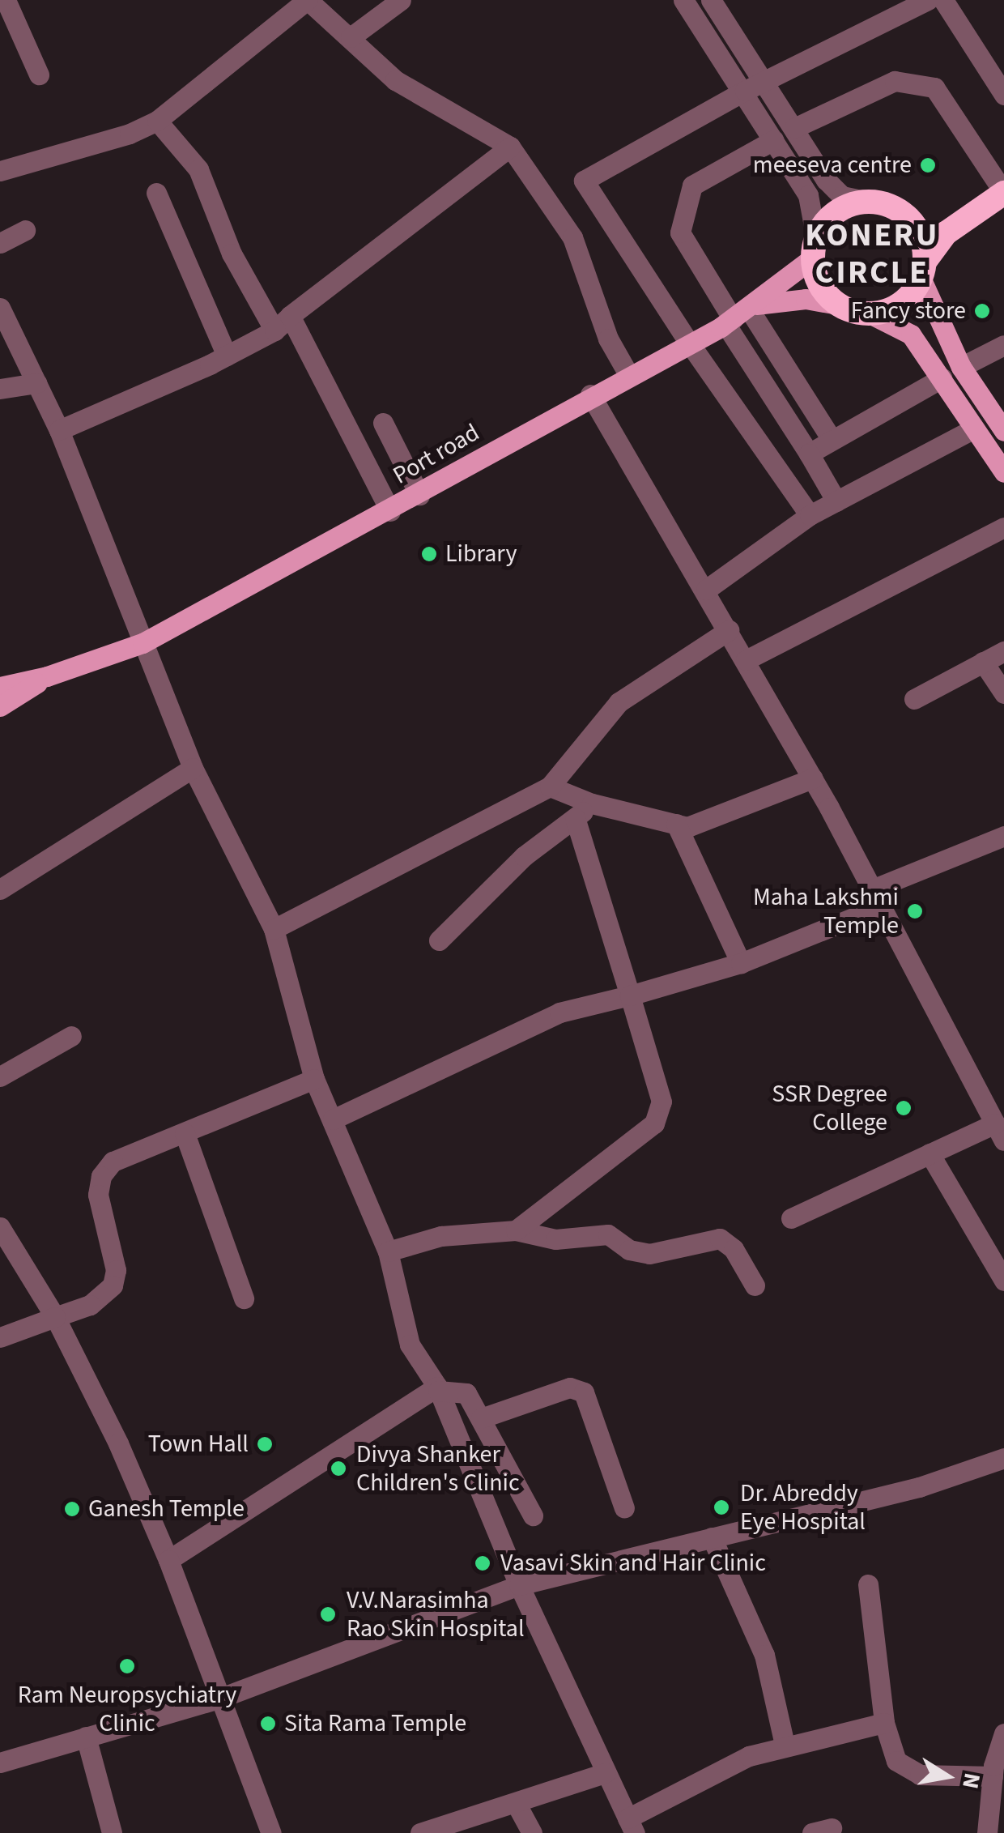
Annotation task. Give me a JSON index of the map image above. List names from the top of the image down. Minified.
{"streets":{"main road":["Port road"]},"districts":["KONERU CIRCLE"],"places":["meeseva centre","Fancy store","Library","Maha Lakshmi Temple","SSR Degree College","Town Hall","Divya Shanker Children's Clinic","Dr. Abreddy Eye Hospital","Ganesh Temple","Vasavi Skin and Hair Clinic","V.V.Narasimha Rao Skin Hospital","Ram Neuropsychiatry Clinic","Sita Rama Temple"],"north":"right"}
